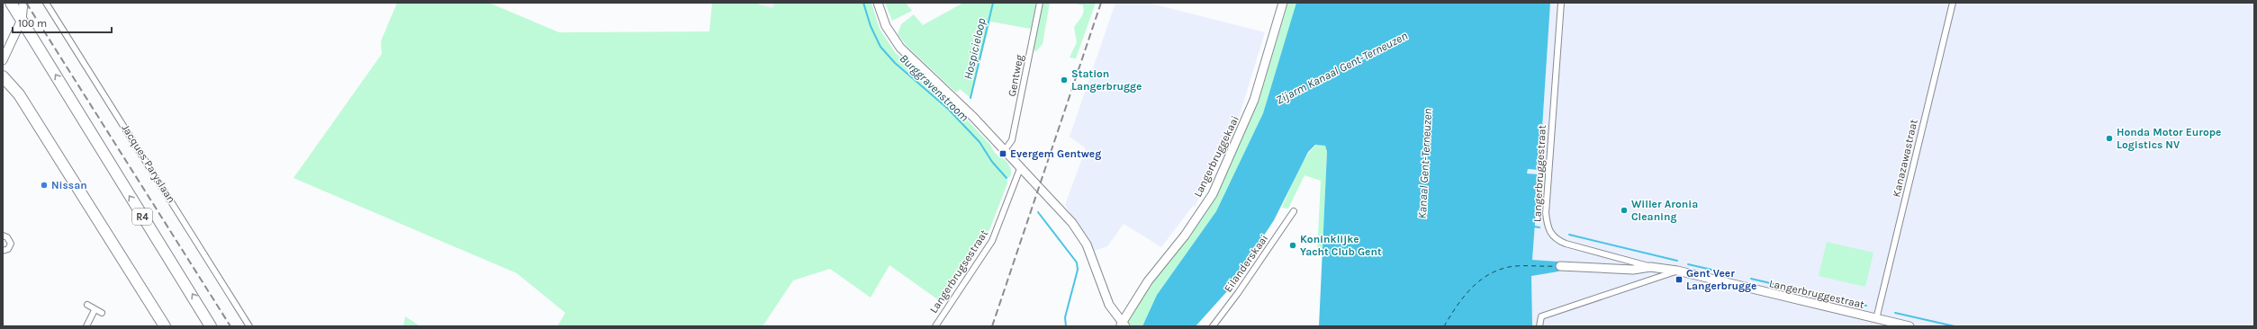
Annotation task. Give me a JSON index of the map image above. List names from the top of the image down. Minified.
{"streets":{"highway":["R4"],"main road":["Langerbruggekaai","Langerbruggestraat"],"street":["Gentweg","Kanazawastraat","Jacques Paryslaan","Eilanderskaai","Langerbrugsestraat"]},"crossings":[["Kanazawastraat","Langerbruggestraat"]],"water":["Hospicieloop","Zijarm Kanaal Gent-Terneuzen","Burggravenstroom","Kanaal Gent-Terneuzen"],"places":{"other":["Station Langerbrugge","Honda Motor Europe Logistics NV","Nissan","Willer Aronia Cleaning","Koninklijke Yacht Club Gent"],"transit":["Evergem Gentweg","Gent Veer Langerbrugge"]},"scale_bar":"100 m"}
